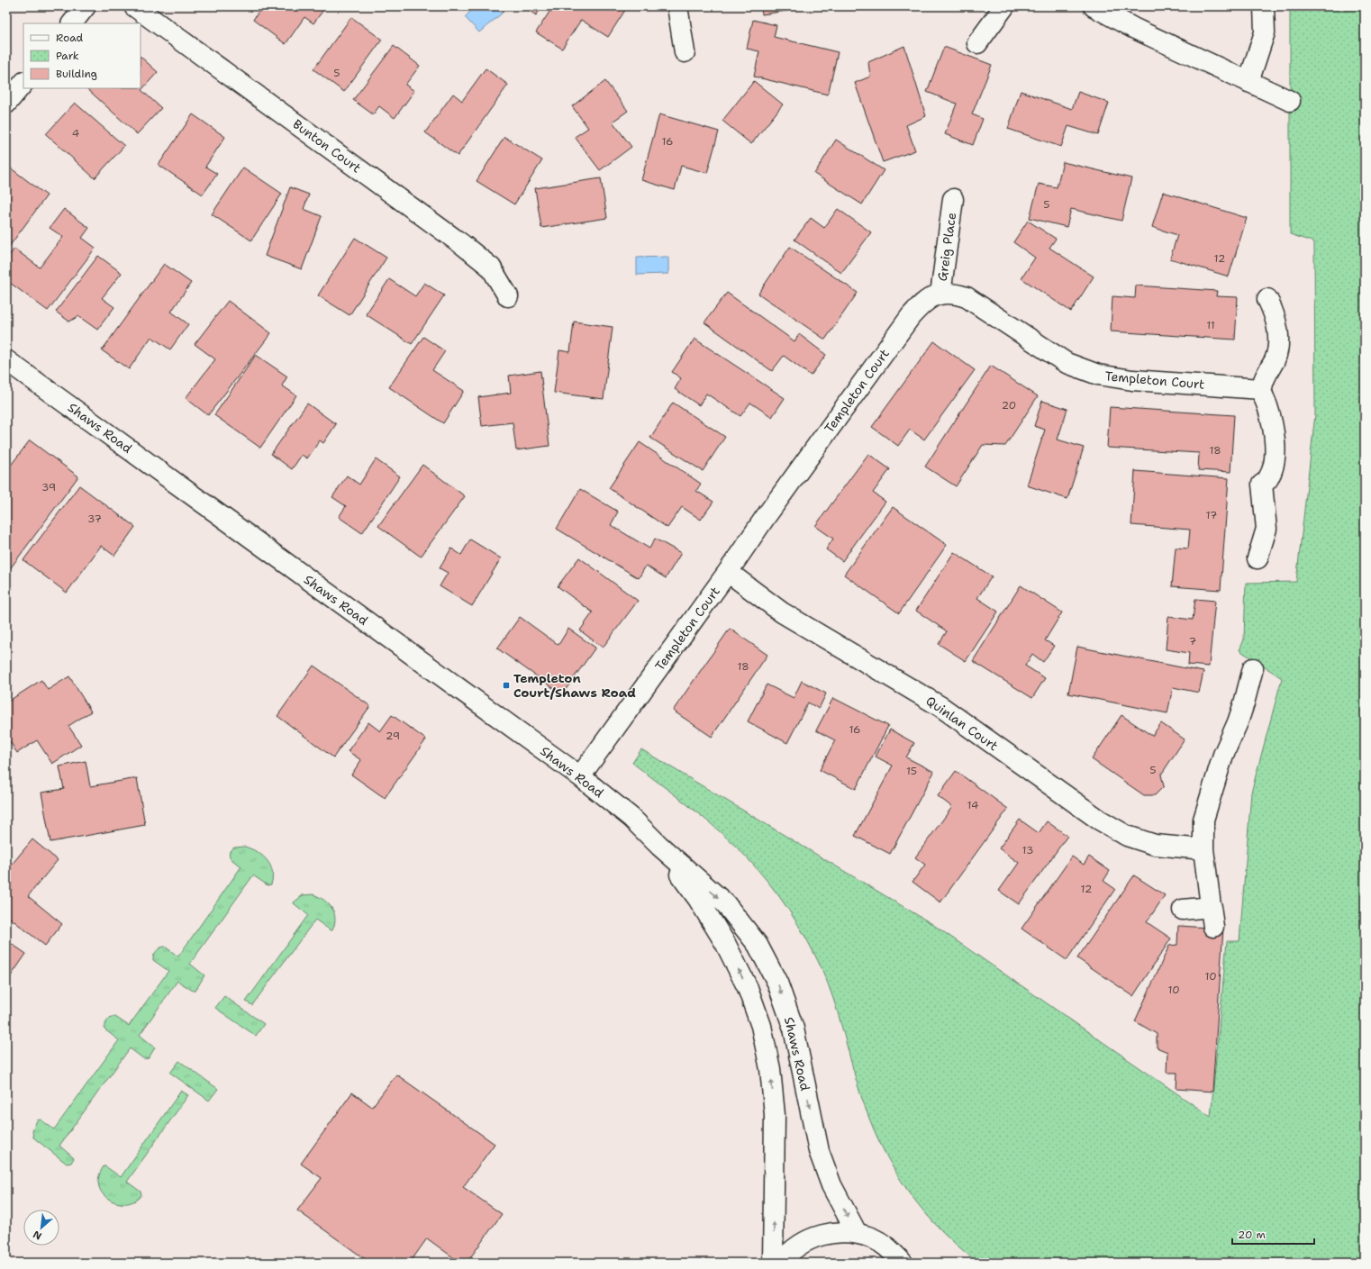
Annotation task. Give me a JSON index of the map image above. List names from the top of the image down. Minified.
{"streets":{"street":["Bunton Court","Greig Place","Templeton Court","Shaws Road","Quinlan Court"]},"crossings":[["Greig Place","Templeton Court"],["Templeton Court","Shaws Road"],["Templeton Court","Quinlan Court"]],"places":{"transit":["Templeton Court/Shaws Road"]},"house_numbers":["5","4","16","5","12","11","20","18","39","17","37","7","18","16","29","5","15","14","13","12","10","10"],"legend":["Road","Park","Building"],"scale_bar":"20 m","north":"bottom left"}
